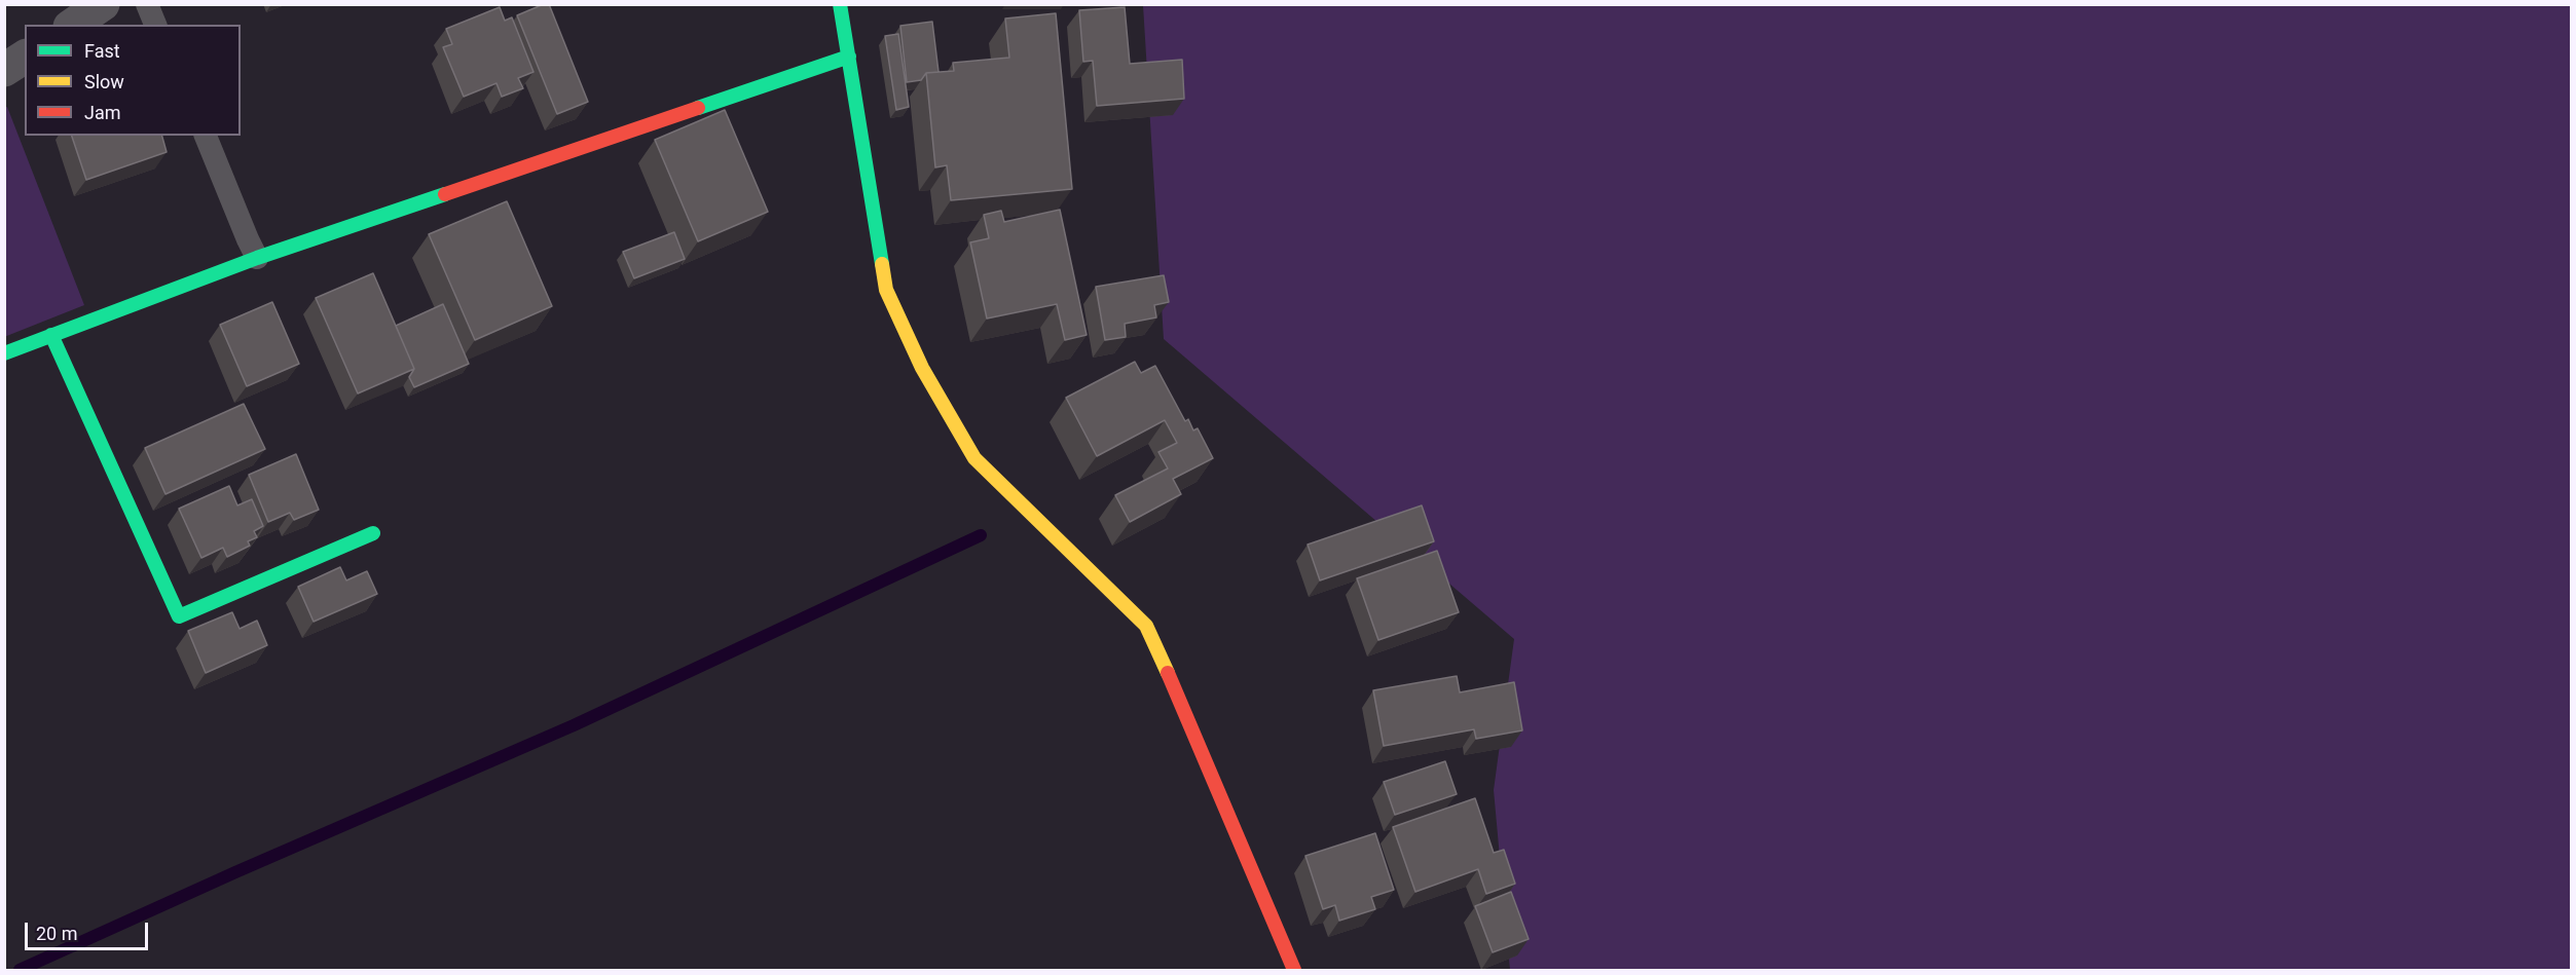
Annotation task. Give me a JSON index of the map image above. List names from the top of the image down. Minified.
{"legend":["Fast","Slow","Jam"],"scale_bar":"20 m"}
